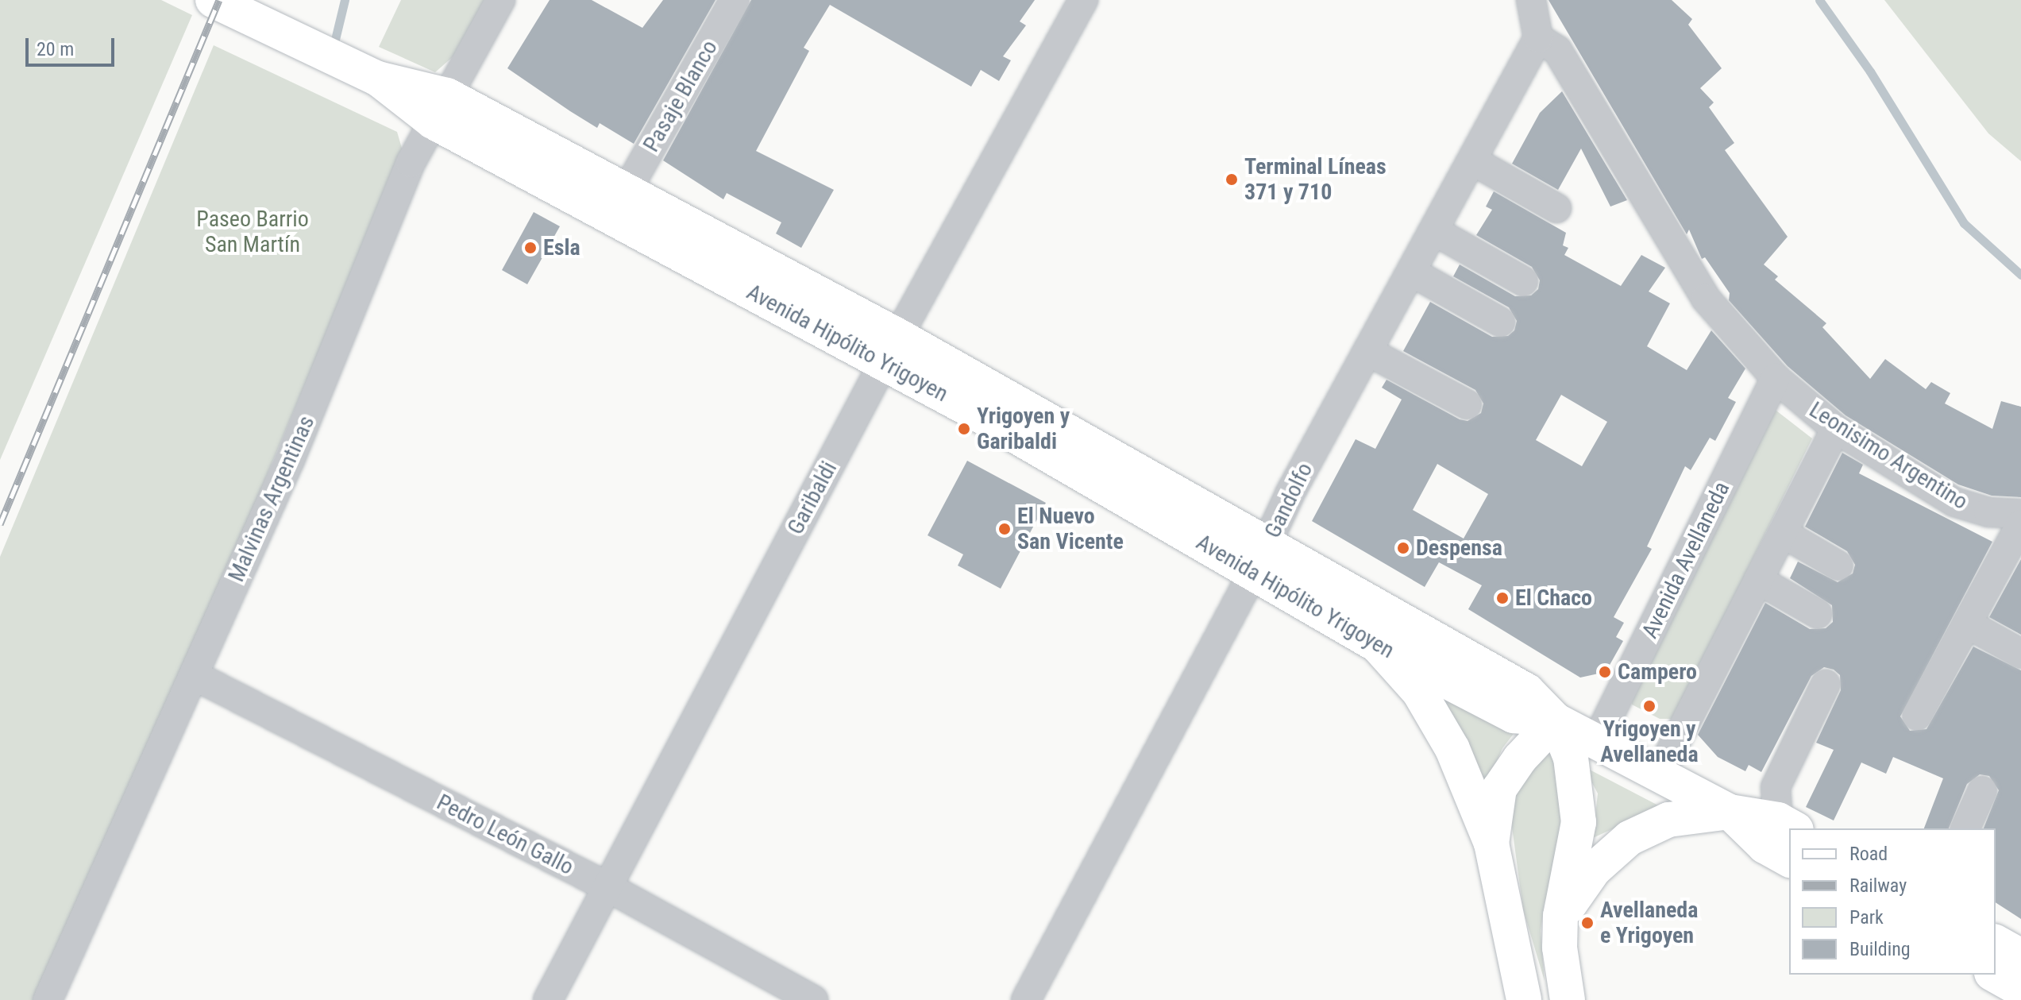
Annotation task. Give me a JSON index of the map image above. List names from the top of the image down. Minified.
{"streets":{"main road":["Avenida Hipólito Yrigoyen"],"street":["Pasaje Blanco","Leonisimo Argentino","Garibaldi","Malvinas Argentinas","Gandolfo","Avenida Avellaneda","Pedro León Gallo"]},"crossings":[["Pasaje Blanco","Avenida Hipólito Yrigoyen"],["Avenida Hipólito Yrigoyen","Garibaldi"],["Avenida Hipólito Yrigoyen","Malvinas Argentinas"],["Avenida Hipólito Yrigoyen","Gandolfo"],["Avenida Hipólito Yrigoyen","Avenida Avellaneda"],["Leonisimo Argentino","Gandolfo"],["Leonisimo Argentino","Avenida Avellaneda"],["Garibaldi","Pedro León Gallo"],["Malvinas Argentinas","Pedro León Gallo"]],"parks":["Paseo Barrio San Martín"],"places":["Terminal Líneas 371 y 710","Esla","Yrigoyen y Garibaldi","El Nuevo San Vicente","Despensa","El Chaco","Campero","Yrigoyen y Avellaneda","Avellaneda e Yrigoyen"],"legend":["Road","Railway","Park","Building"],"scale_bar":"20 m"}
